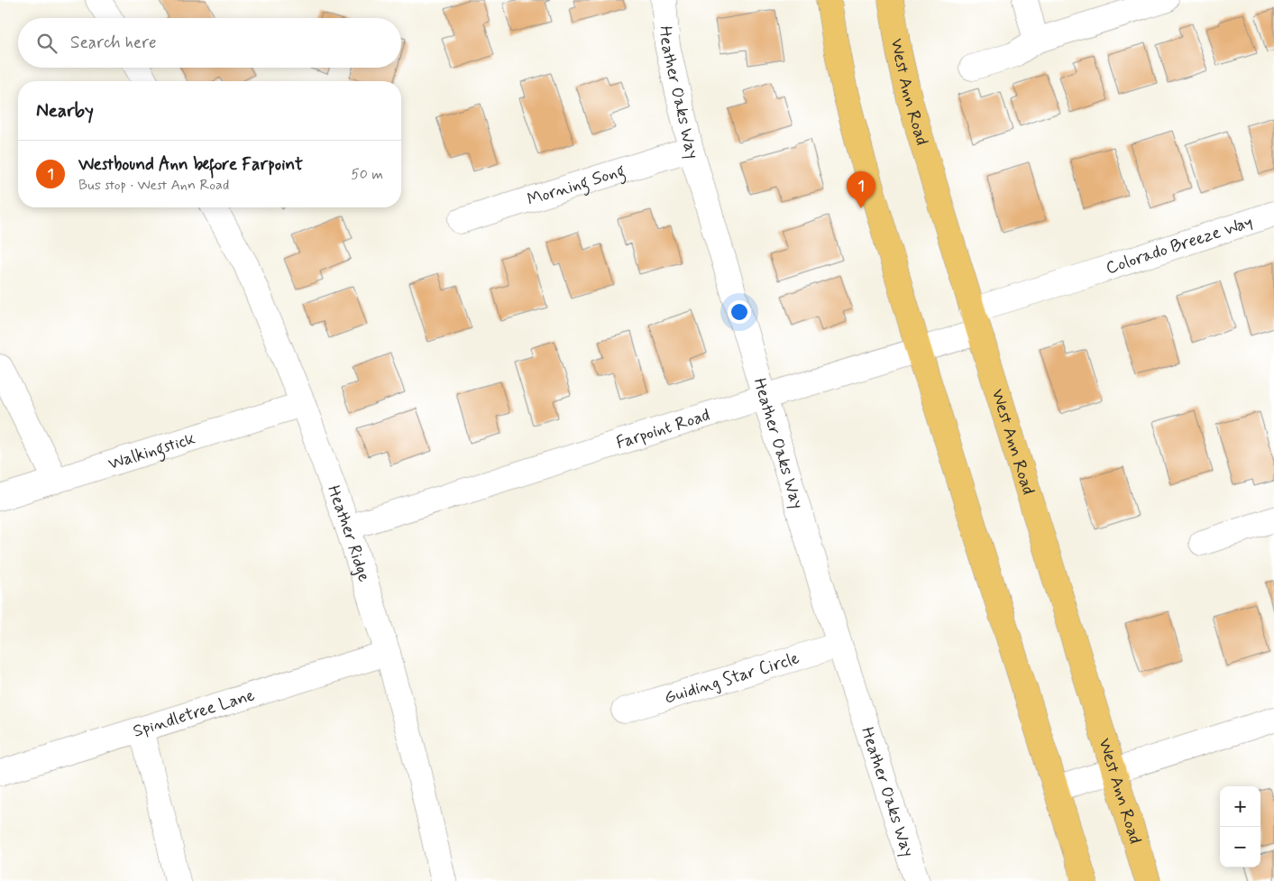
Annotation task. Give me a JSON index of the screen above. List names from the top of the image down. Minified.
{"streets":{"main road":["West Ann Road"],"street":["Heather Oaks Way","Morning Song","Colorado Breeze Way","Farpoint Road","Walkingstick","Heather Ridge","Guiding Star Circle","Spindletree Lane"]},"crossings":[["Heather Oaks Way","Morning Song"],["Heather Oaks Way","Farpoint Road"],["Heather Oaks Way","Guiding Star Circle"],["West Ann Road","Colorado Breeze Way"],["West Ann Road","Farpoint Road"],["Colorado Breeze Way","Farpoint Road"],["Farpoint Road","Heather Ridge"],["Walkingstick","Heather Ridge"],["Heather Ridge","Spindletree Lane"]],"page":{"search":"Search here","heading":"Nearby","list":[{"mark":"1","name":"Westbound Ann before Farpoint","note":"Bus stop · West Ann Road","value":"50 m"}],"pins":"1","map_buttons":["+","−"]}}
